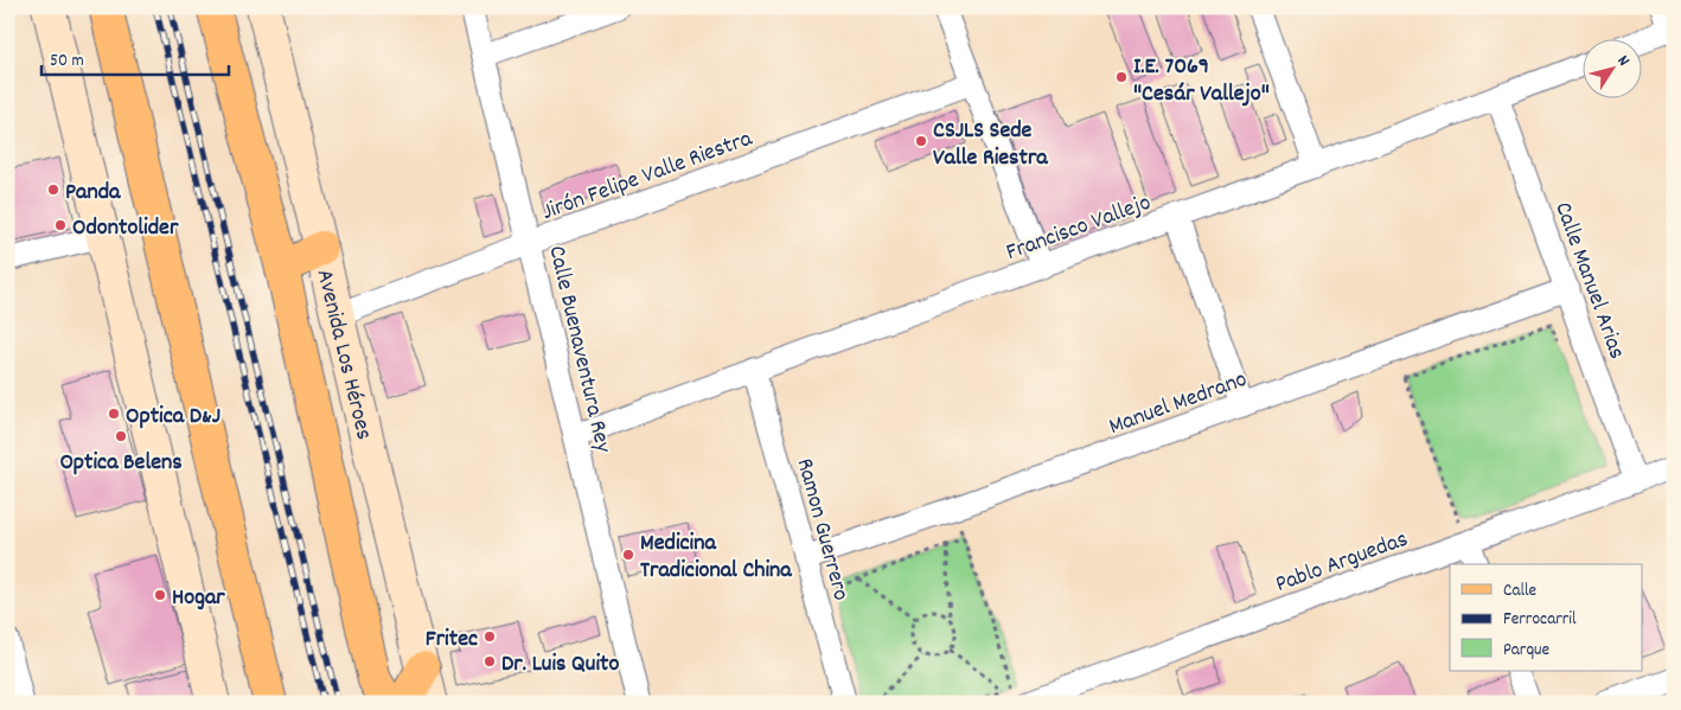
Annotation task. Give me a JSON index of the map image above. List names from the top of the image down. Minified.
{"streets":{"main road":["Avenida Los Héroes"],"street":["Jirón Felipe Valle Riestra","Francisco Vallejo","Calle Manuel Arias","Calle Buenaventura Rey","Manuel Medrano","Ramon Guerrero","Pablo Arguedas"]},"crossings":[["Jirón Felipe Valle Riestra","Calle Buenaventura Rey"],["Jirón Felipe Valle Riestra","Avenida Los Héroes"],["Francisco Vallejo","Calle Manuel Arias"],["Francisco Vallejo","Calle Buenaventura Rey"],["Francisco Vallejo","Ramon Guerrero"],["Calle Manuel Arias","Manuel Medrano"],["Calle Manuel Arias","Pablo Arguedas"],["Manuel Medrano","Ramon Guerrero"]],"places":["I.E. 7069 \"Cesár Vallejo\"","CSJLS Sede Valle Riestra","Panda","Odontolider","Optica D&J","Optica Belens","Medicina Tradicional China","Hogar","Fritec","Dr. Luis Quito"],"legend":["Calle","Ferrocarril","Parque"],"scale_bar":"50 m","north":"top right"}
